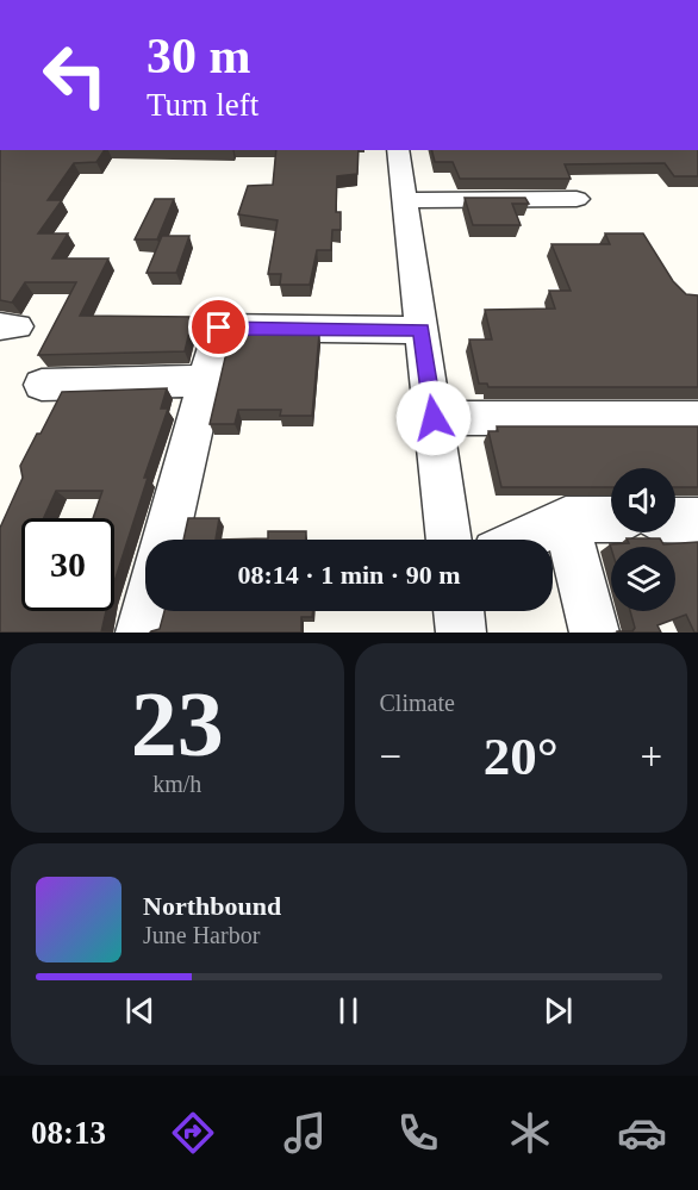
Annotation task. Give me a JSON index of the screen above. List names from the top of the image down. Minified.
{"page":{"turn":["30 m","Turn left"],"limit":"30","trip":"08:14 · 1 min · 90 m","tile":[["23","km/h"],"Climate"],"heat":["−","20°","+"],"song":["Northbound","June Harbor"],"tabs":"08:13"}}
